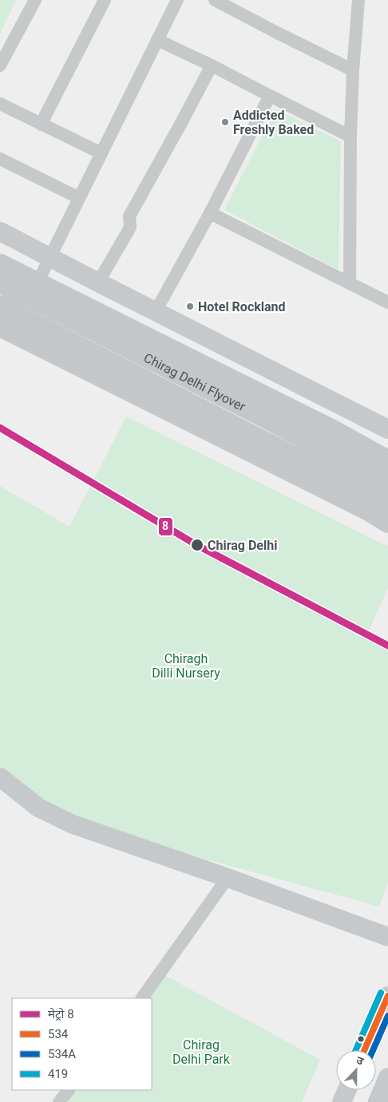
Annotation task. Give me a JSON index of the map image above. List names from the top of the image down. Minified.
{"streets":{"main road":["Chirag Delhi Flyover"]},"parks":["Chiragh Dilli Nursery","Chirag Delhi Park"],"places":["Addicted Freshly Baked","Hotel Rockland","Chirag Delhi"],"lines":["metro line 8","transit line 419","transit line 534","transit line 534A"],"legend":["मेट्रो 8","534","534A","419"],"north":"top"}
